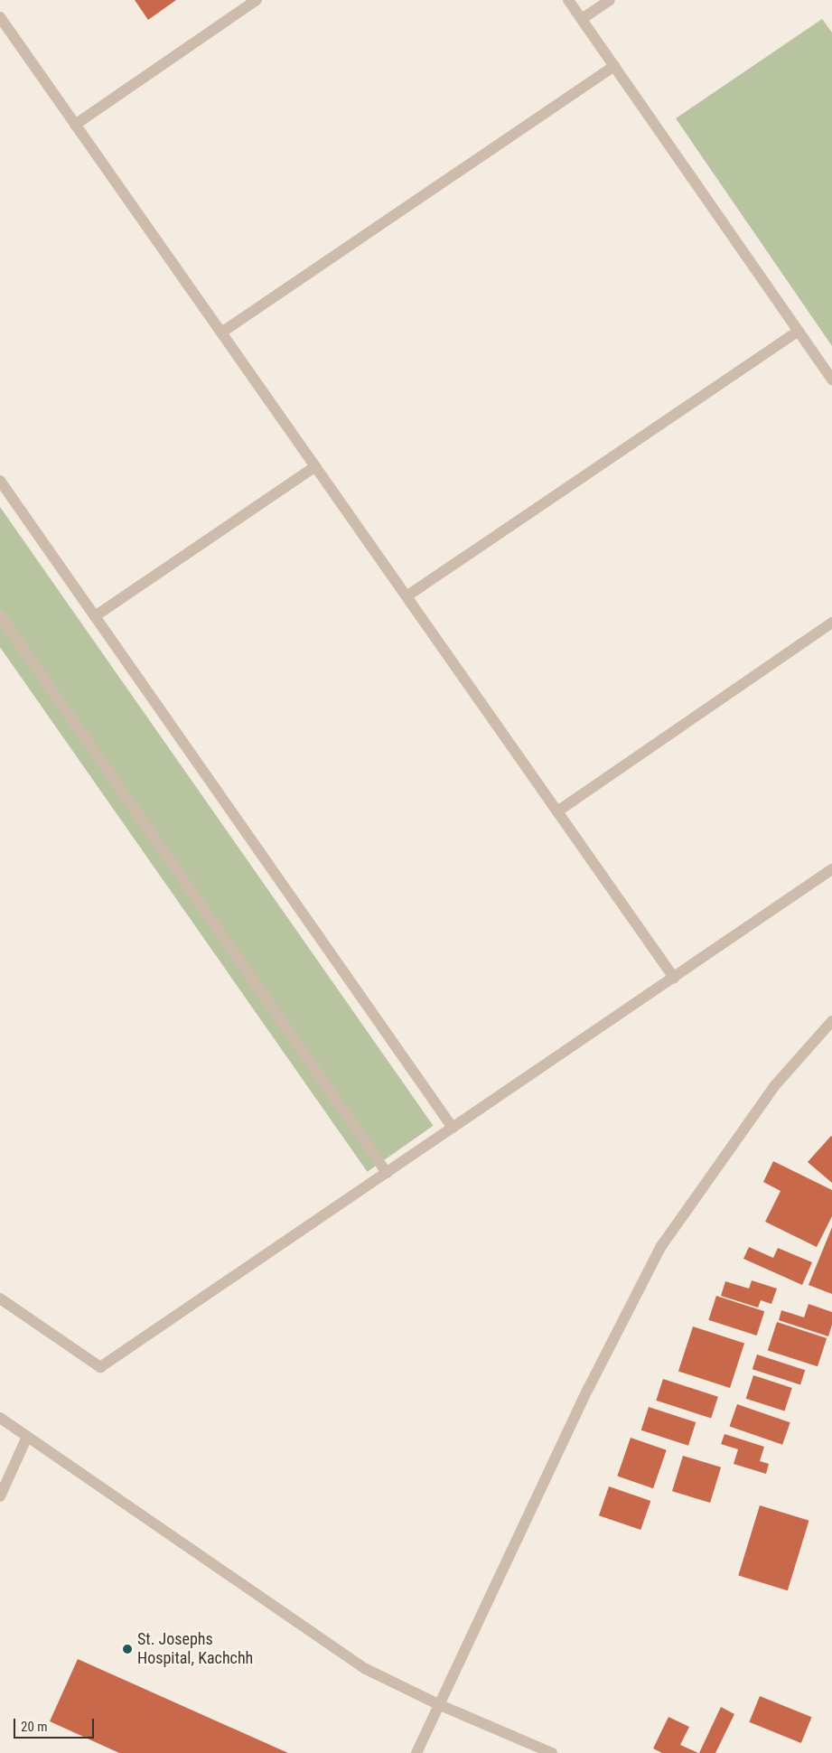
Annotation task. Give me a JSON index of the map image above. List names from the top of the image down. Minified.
{"places":["St. Josephs Hospital, Kachchh"],"scale_bar":"20 m"}
